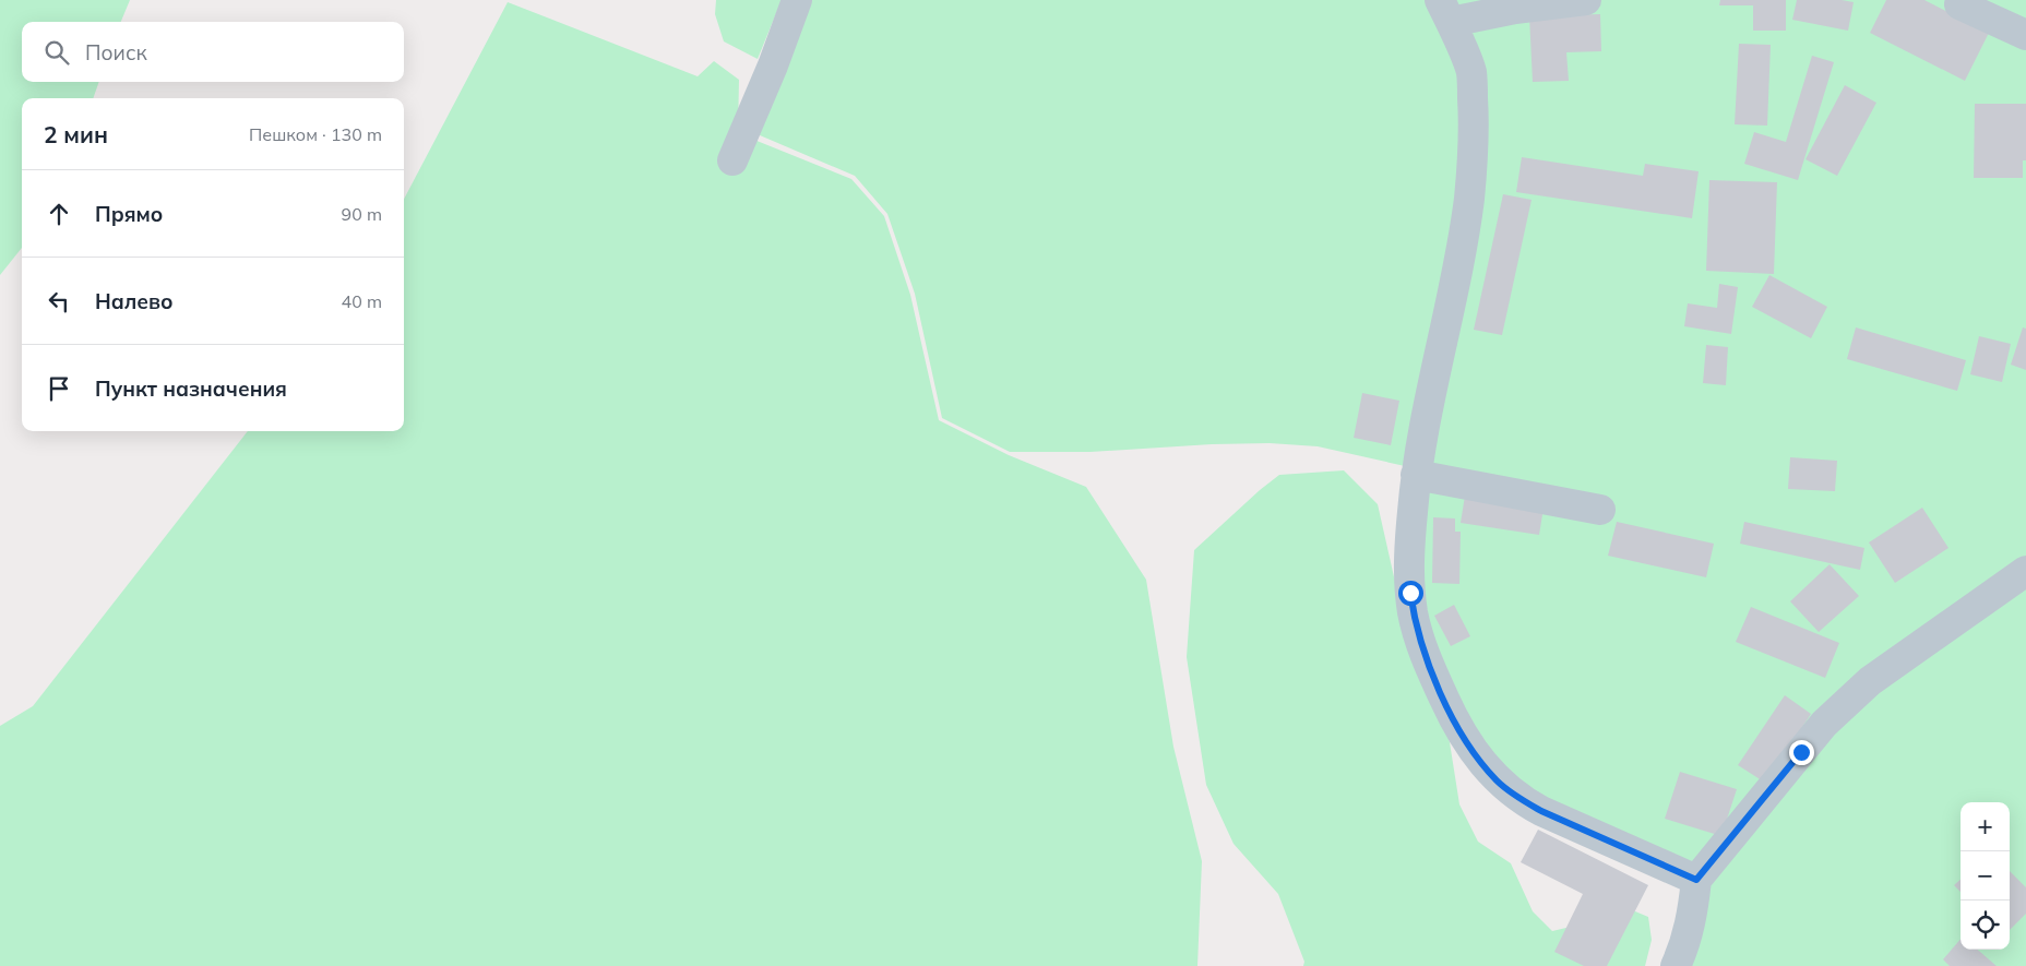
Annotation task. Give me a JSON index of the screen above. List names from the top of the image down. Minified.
{"page":{"search":"Поиск","heading":["2 мин","Пешком · 130 m"],"list":[["Прямо","90 m"],["Налево","40 m"],"Пункт назначения"],"map_buttons":["+","−"]}}
